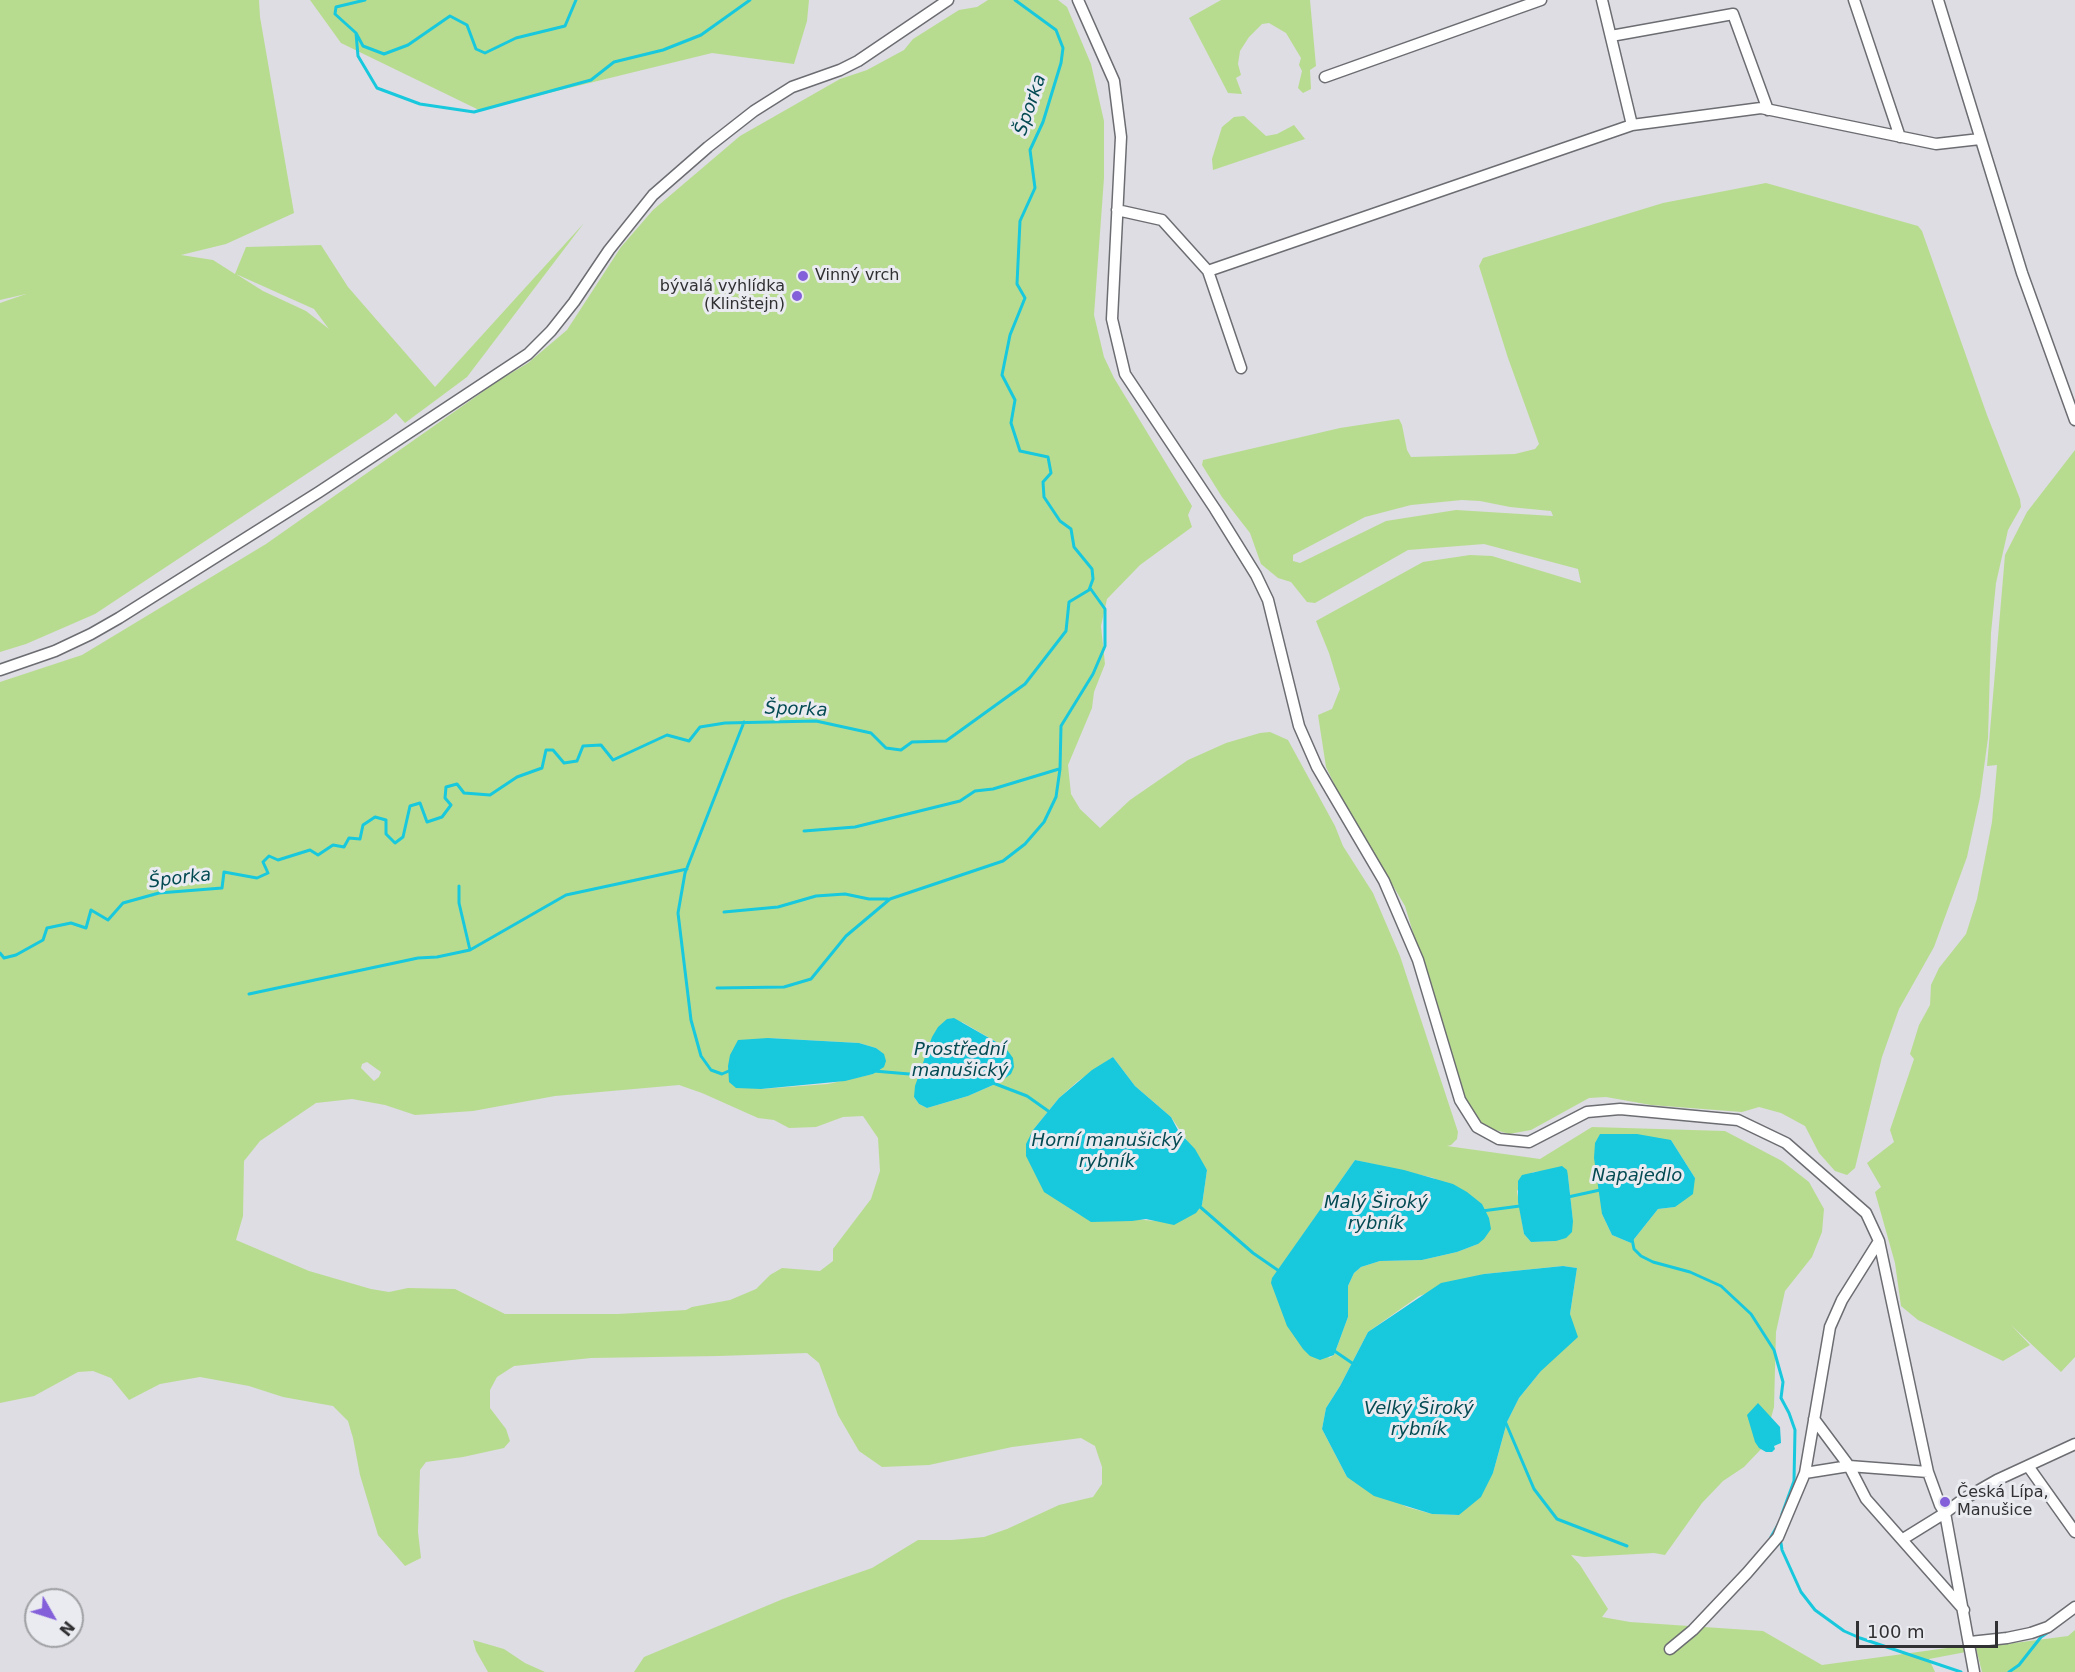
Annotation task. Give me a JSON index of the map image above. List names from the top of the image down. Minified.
{"water":["Šporka","Prostřední manušický","Horní manušický rybník","Napajedlo","Malý Široký rybník","Velký Široký rybník"],"places":["Vinný vrch","bývalá vyhlídka (Klinštejn)","Česká Lípa, Manušice"],"scale_bar":"100 m","north":"bottom right"}
